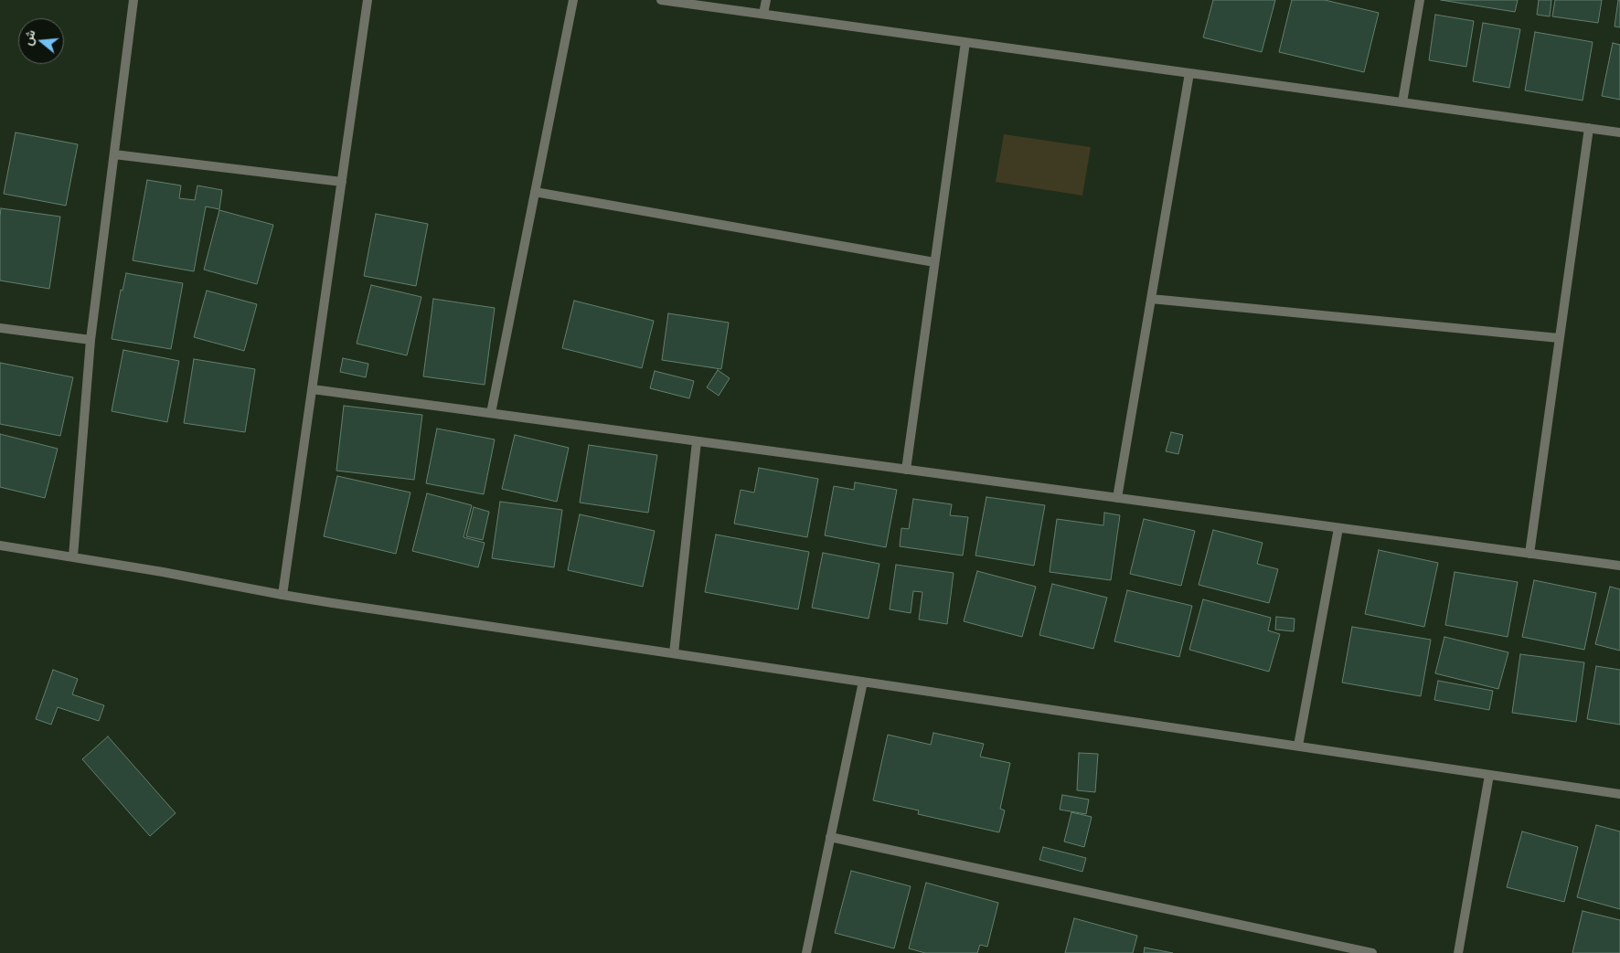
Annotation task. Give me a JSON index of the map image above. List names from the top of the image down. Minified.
{"north":"left"}
